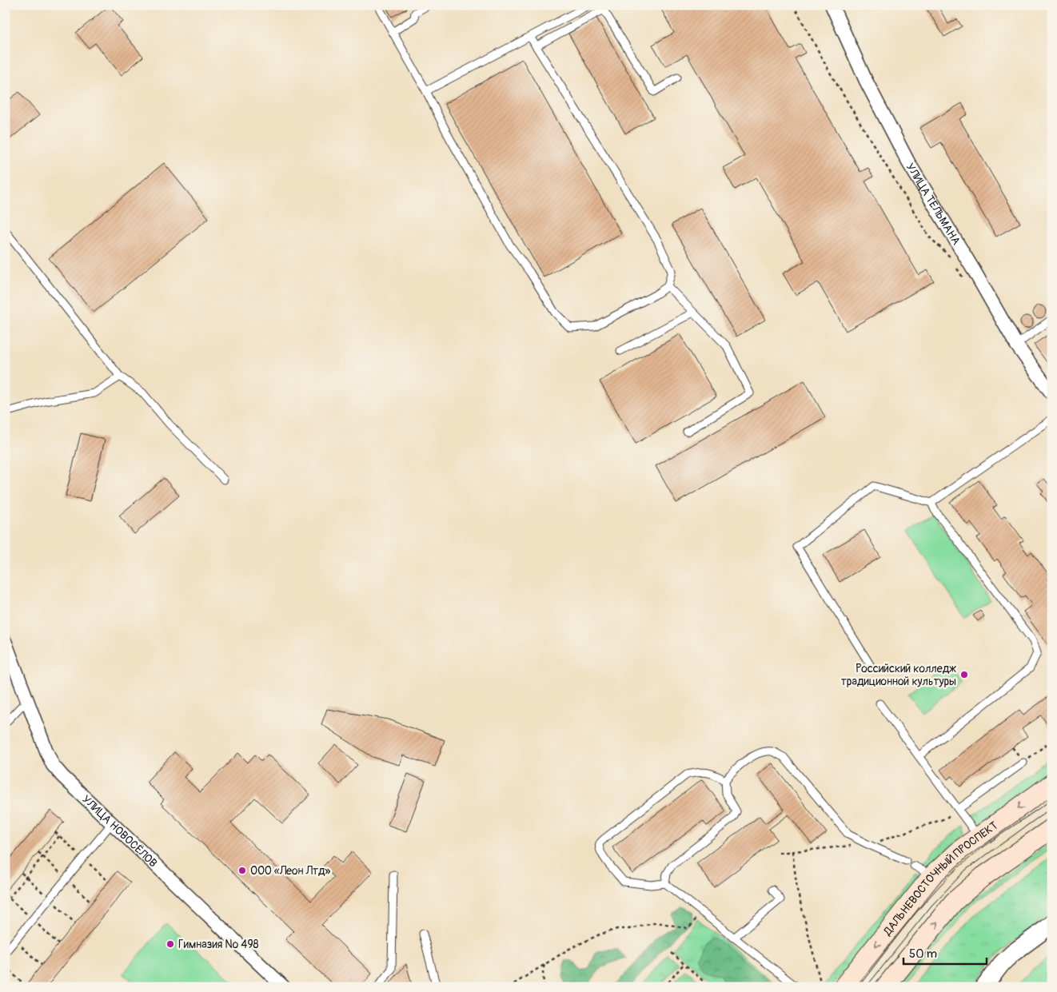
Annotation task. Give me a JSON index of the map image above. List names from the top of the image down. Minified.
{"streets":{"main road":["ДАЛЬНЕВОСТОЧНЫЙ ПРОСПЕКТ"],"street":["УЛИЦА ТЕЛЬМАНА","УЛИЦА НОВОСЁЛОВ"]},"places":["Российский колледж традиционной культуры","ООО «Леон Лтд»","Гимназия № 498"],"scale_bar":"50 m"}
